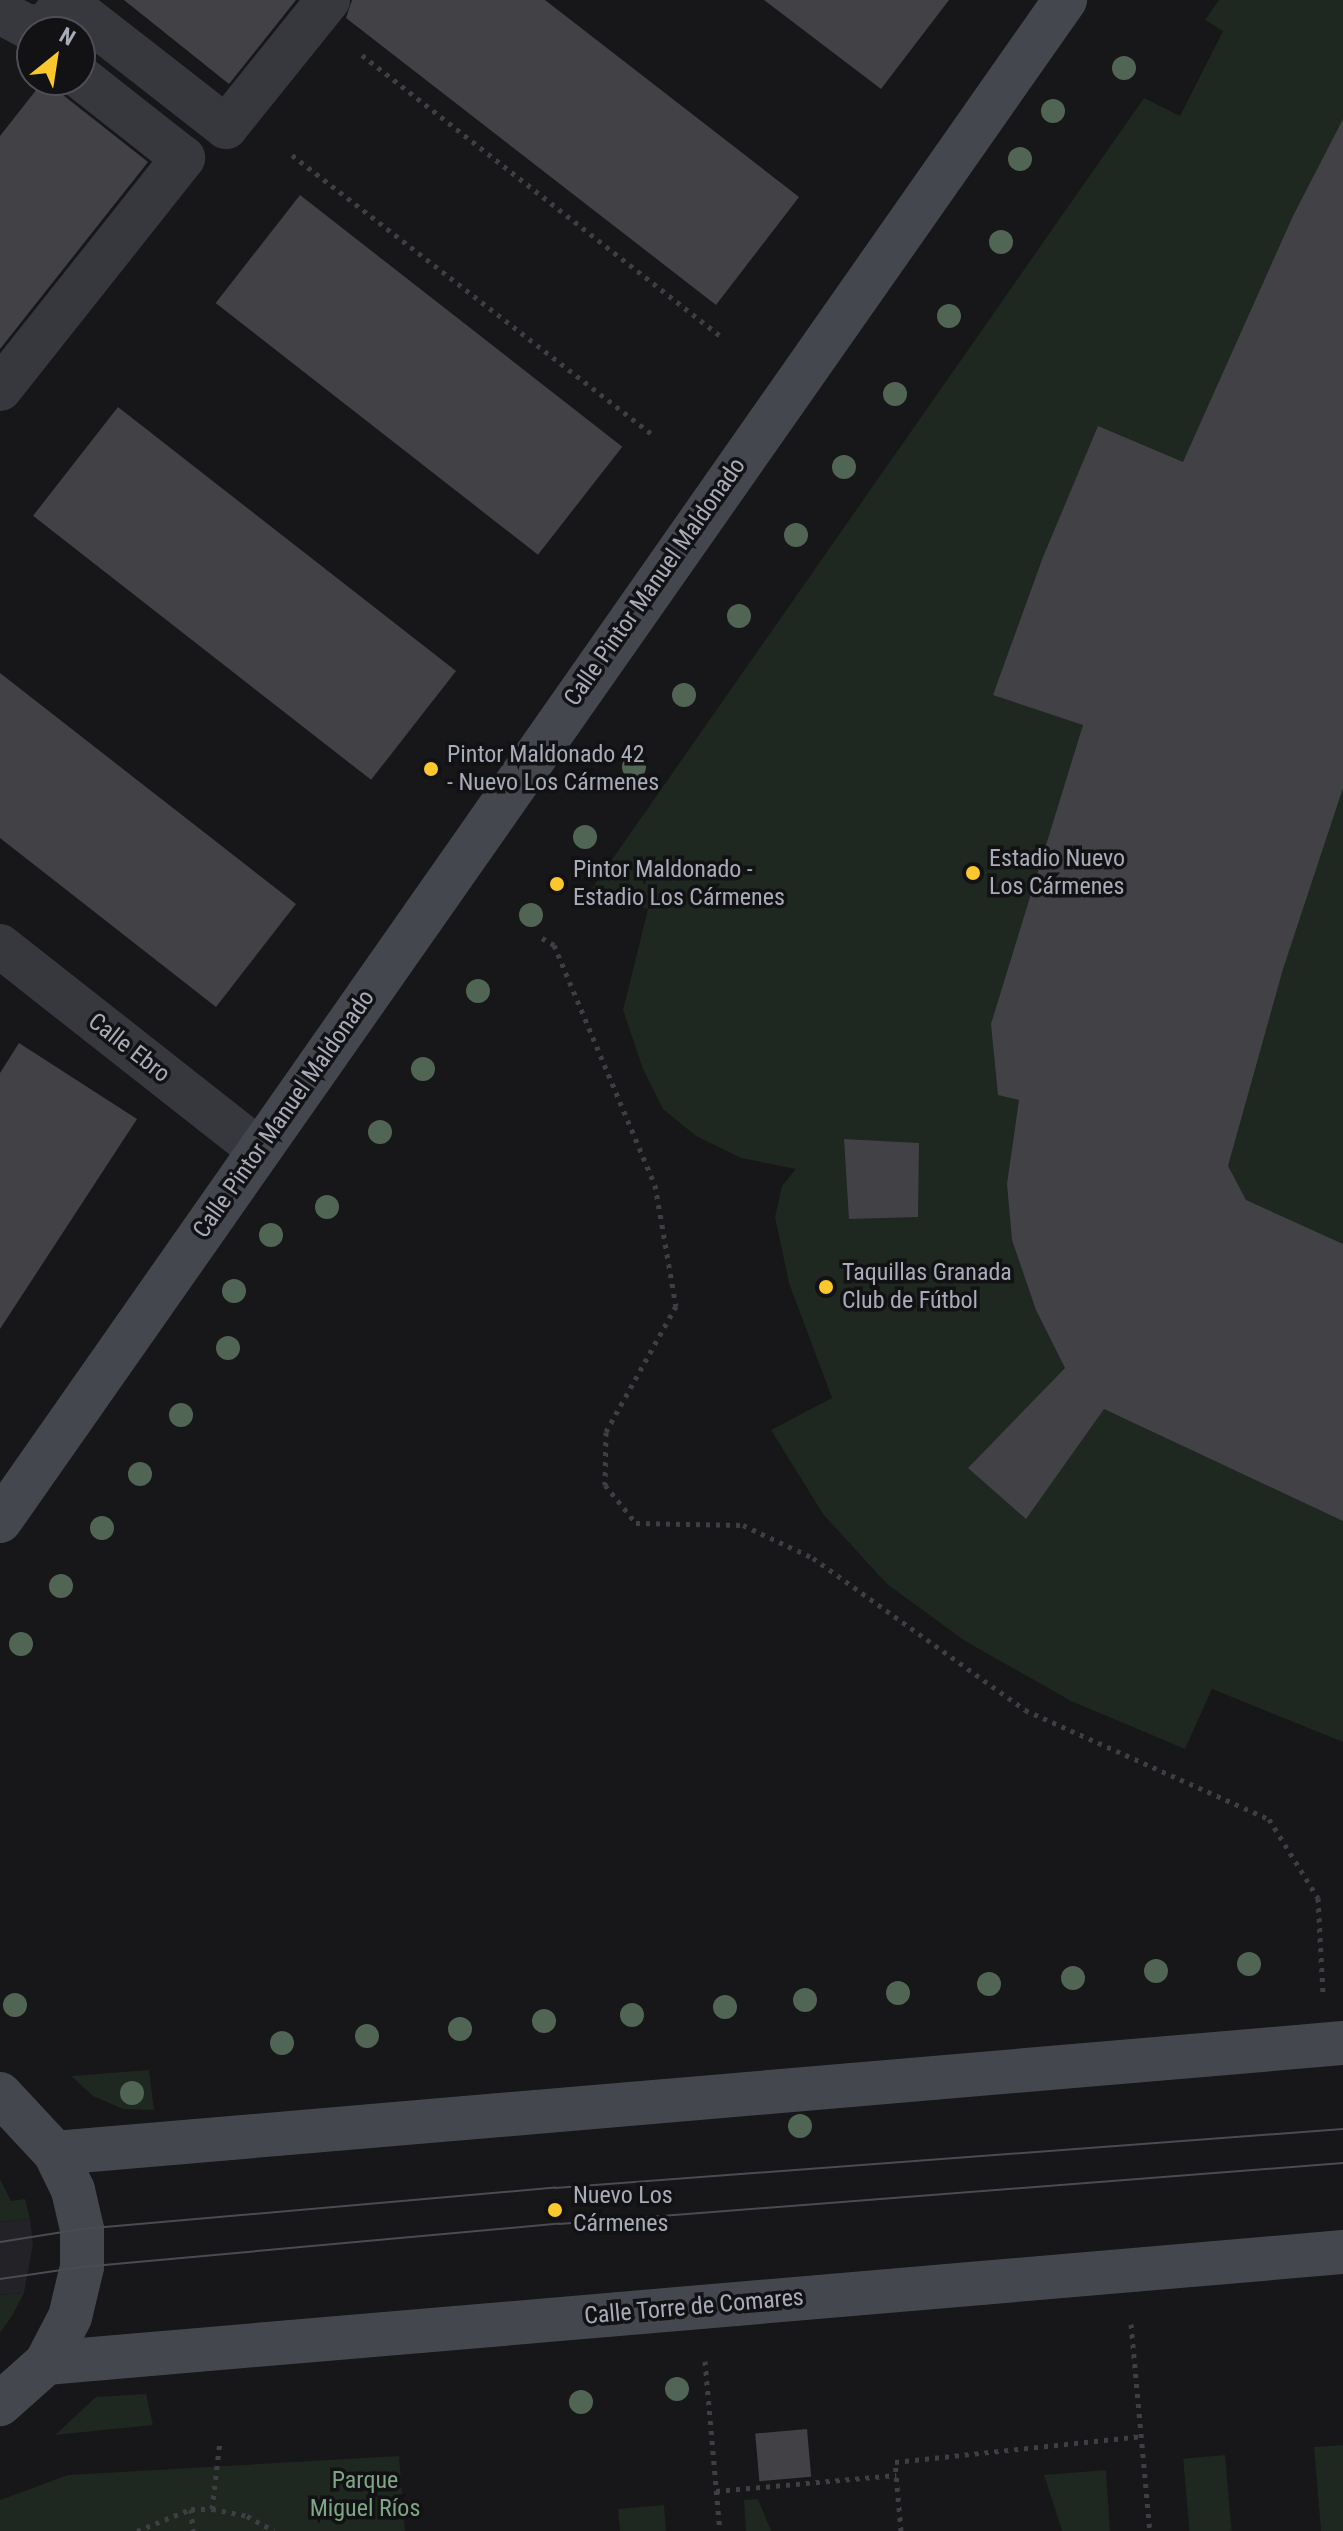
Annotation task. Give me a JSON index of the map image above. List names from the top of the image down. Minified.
{"streets":{"main road":["Calle Pintor Manuel Maldonado","Calle Torre de Comares"],"street":["Calle Ebro"]},"crossings":[["Calle Pintor Manuel Maldonado","Calle Ebro"]],"parks":["Parque Miguel Ríos"],"places":["Pintor Maldonado 42 - Nuevo Los Cármenes","Estadio Nuevo Los Cármenes","Pintor Maldonado - Estadio Los Cármenes","Taquillas Granada Club de Fútbol","Nuevo Los Cármenes"],"north":"top right"}
